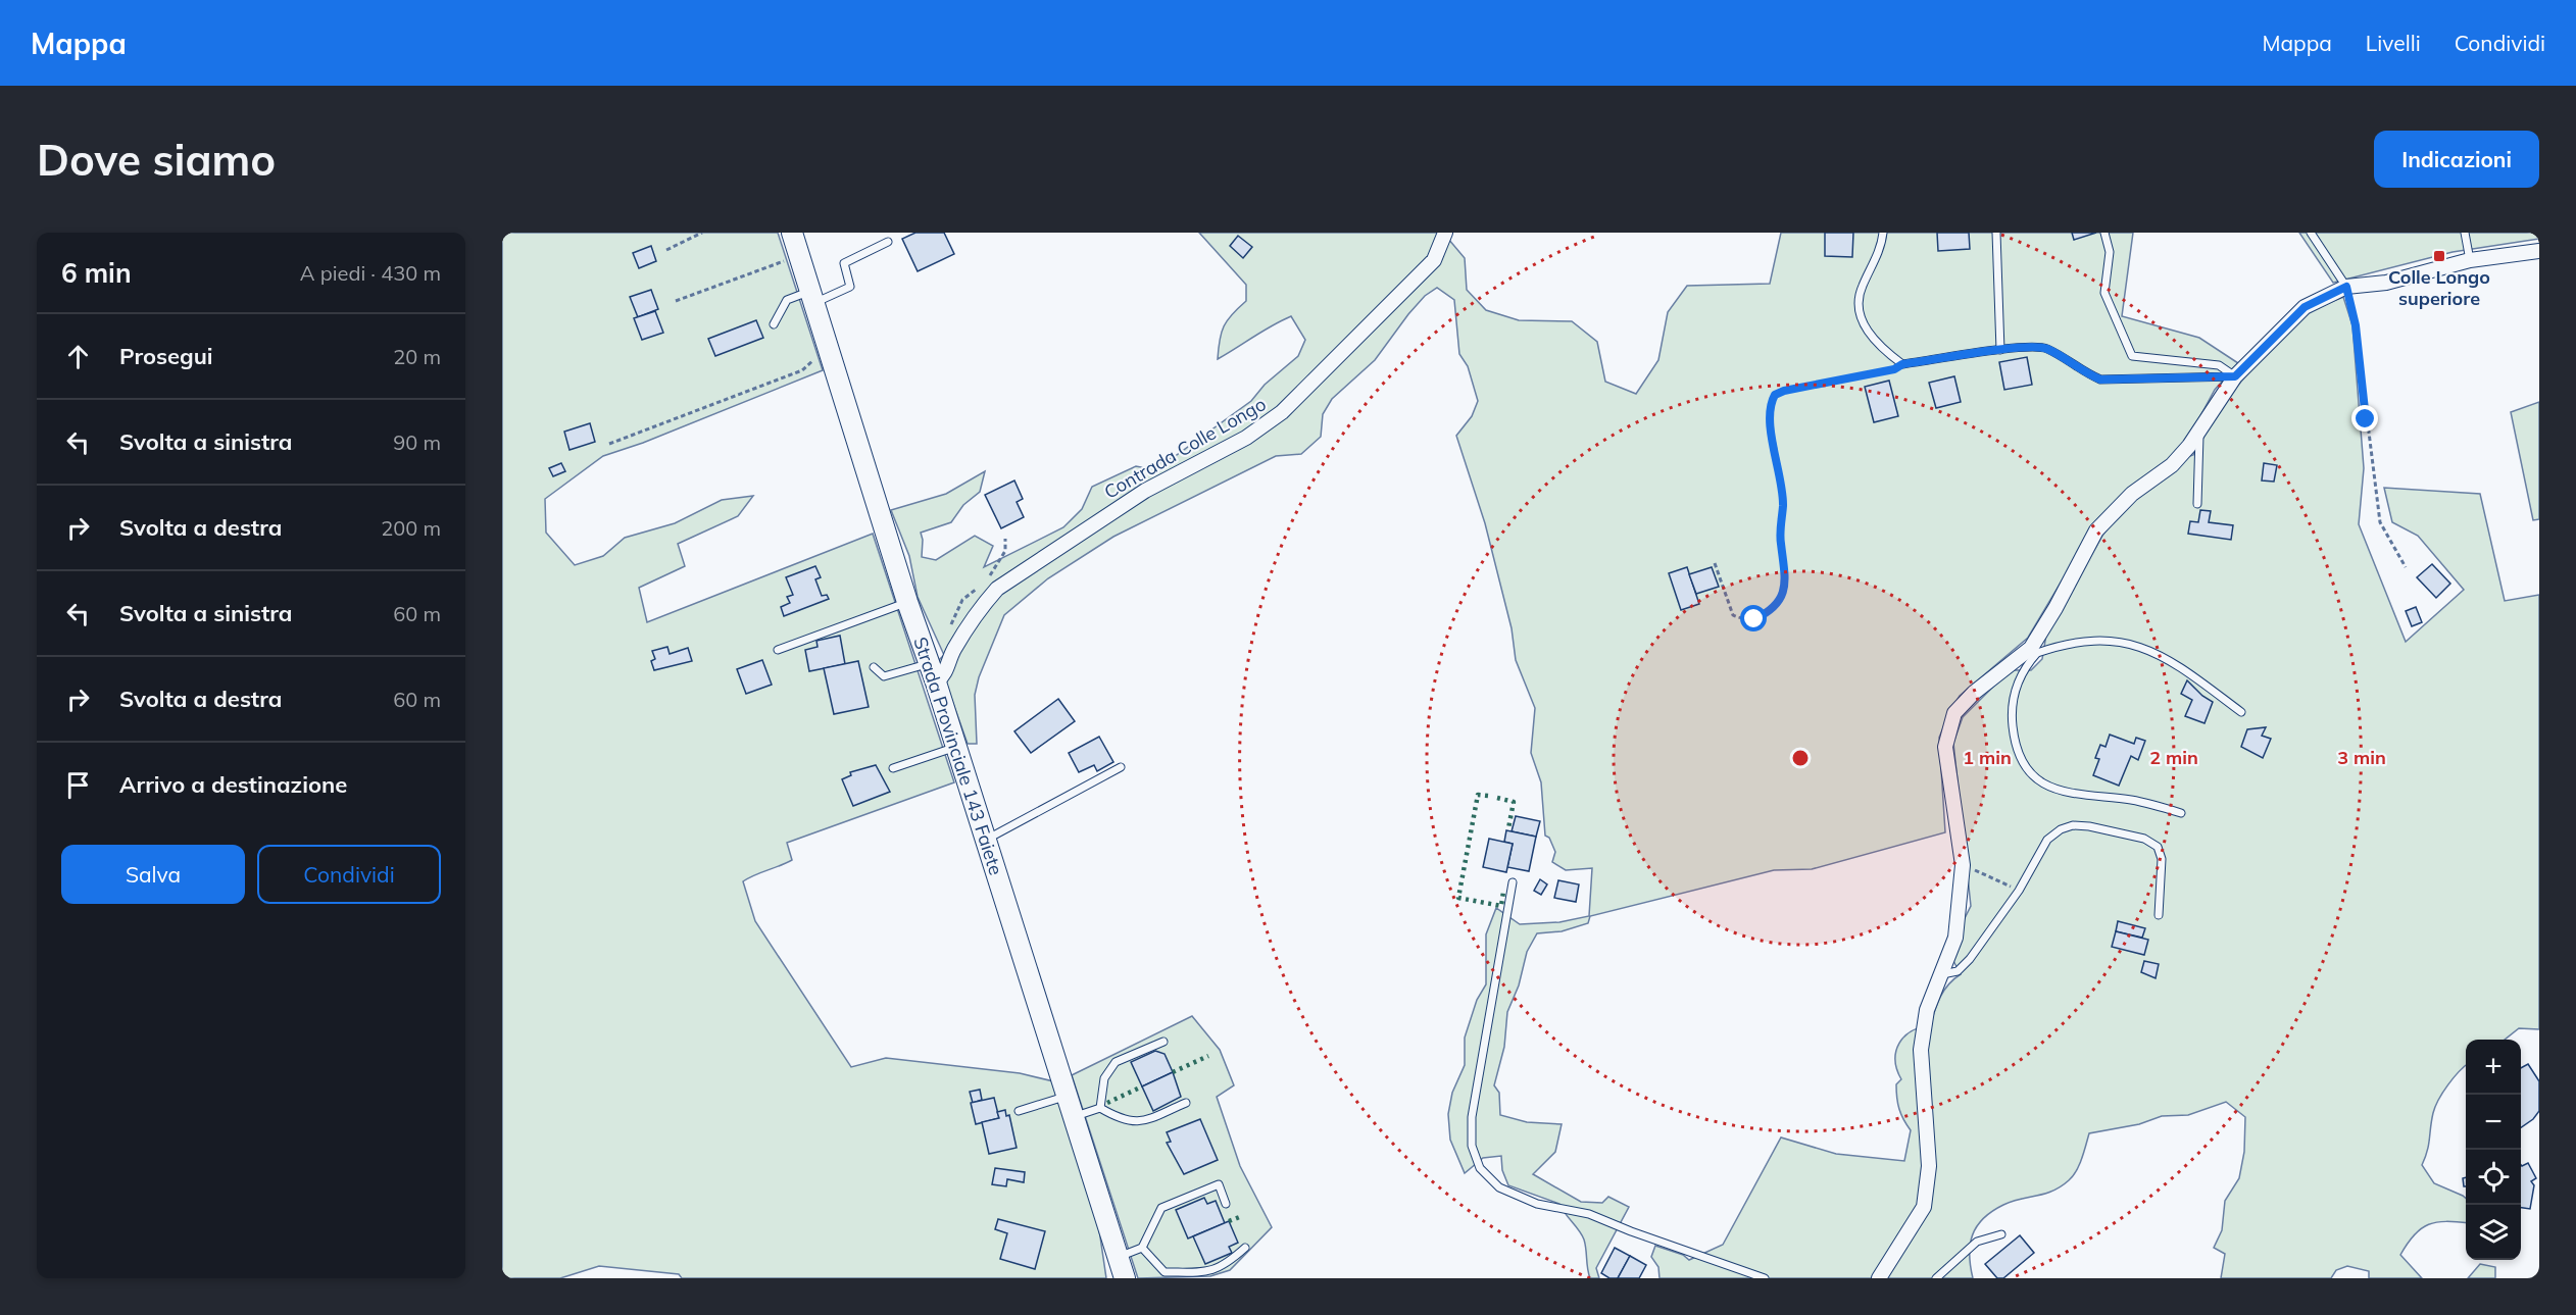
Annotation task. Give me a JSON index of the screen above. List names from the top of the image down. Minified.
{"streets":{"main road":["Strada Provinciale 143 Faiete"],"street":["Contrada Colle Longo"]},"crossings":[["Contrada Colle Longo","Strada Provinciale 143 Faiete"]],"places":{"transit":["Colle Longo superiore"]},"page":{"header":"Mappa","nav":["Mappa","Livelli","Condividi"],"buttons":["Indicazioni",["Salva","Condividi"]],"title":"Dove siamo","heading":["6 min","A piedi · 430 m"],"list":[["Prosegui","20 m"],["Svolta a sinistra","90 m"],["Svolta a destra","200 m"],["Svolta a sinistra","60 m"],["Svolta a destra","60 m"],"Arrivo a destinazione"],"map_buttons":["+","−"]},"rings":["1 min","2 min","3 min"]}
